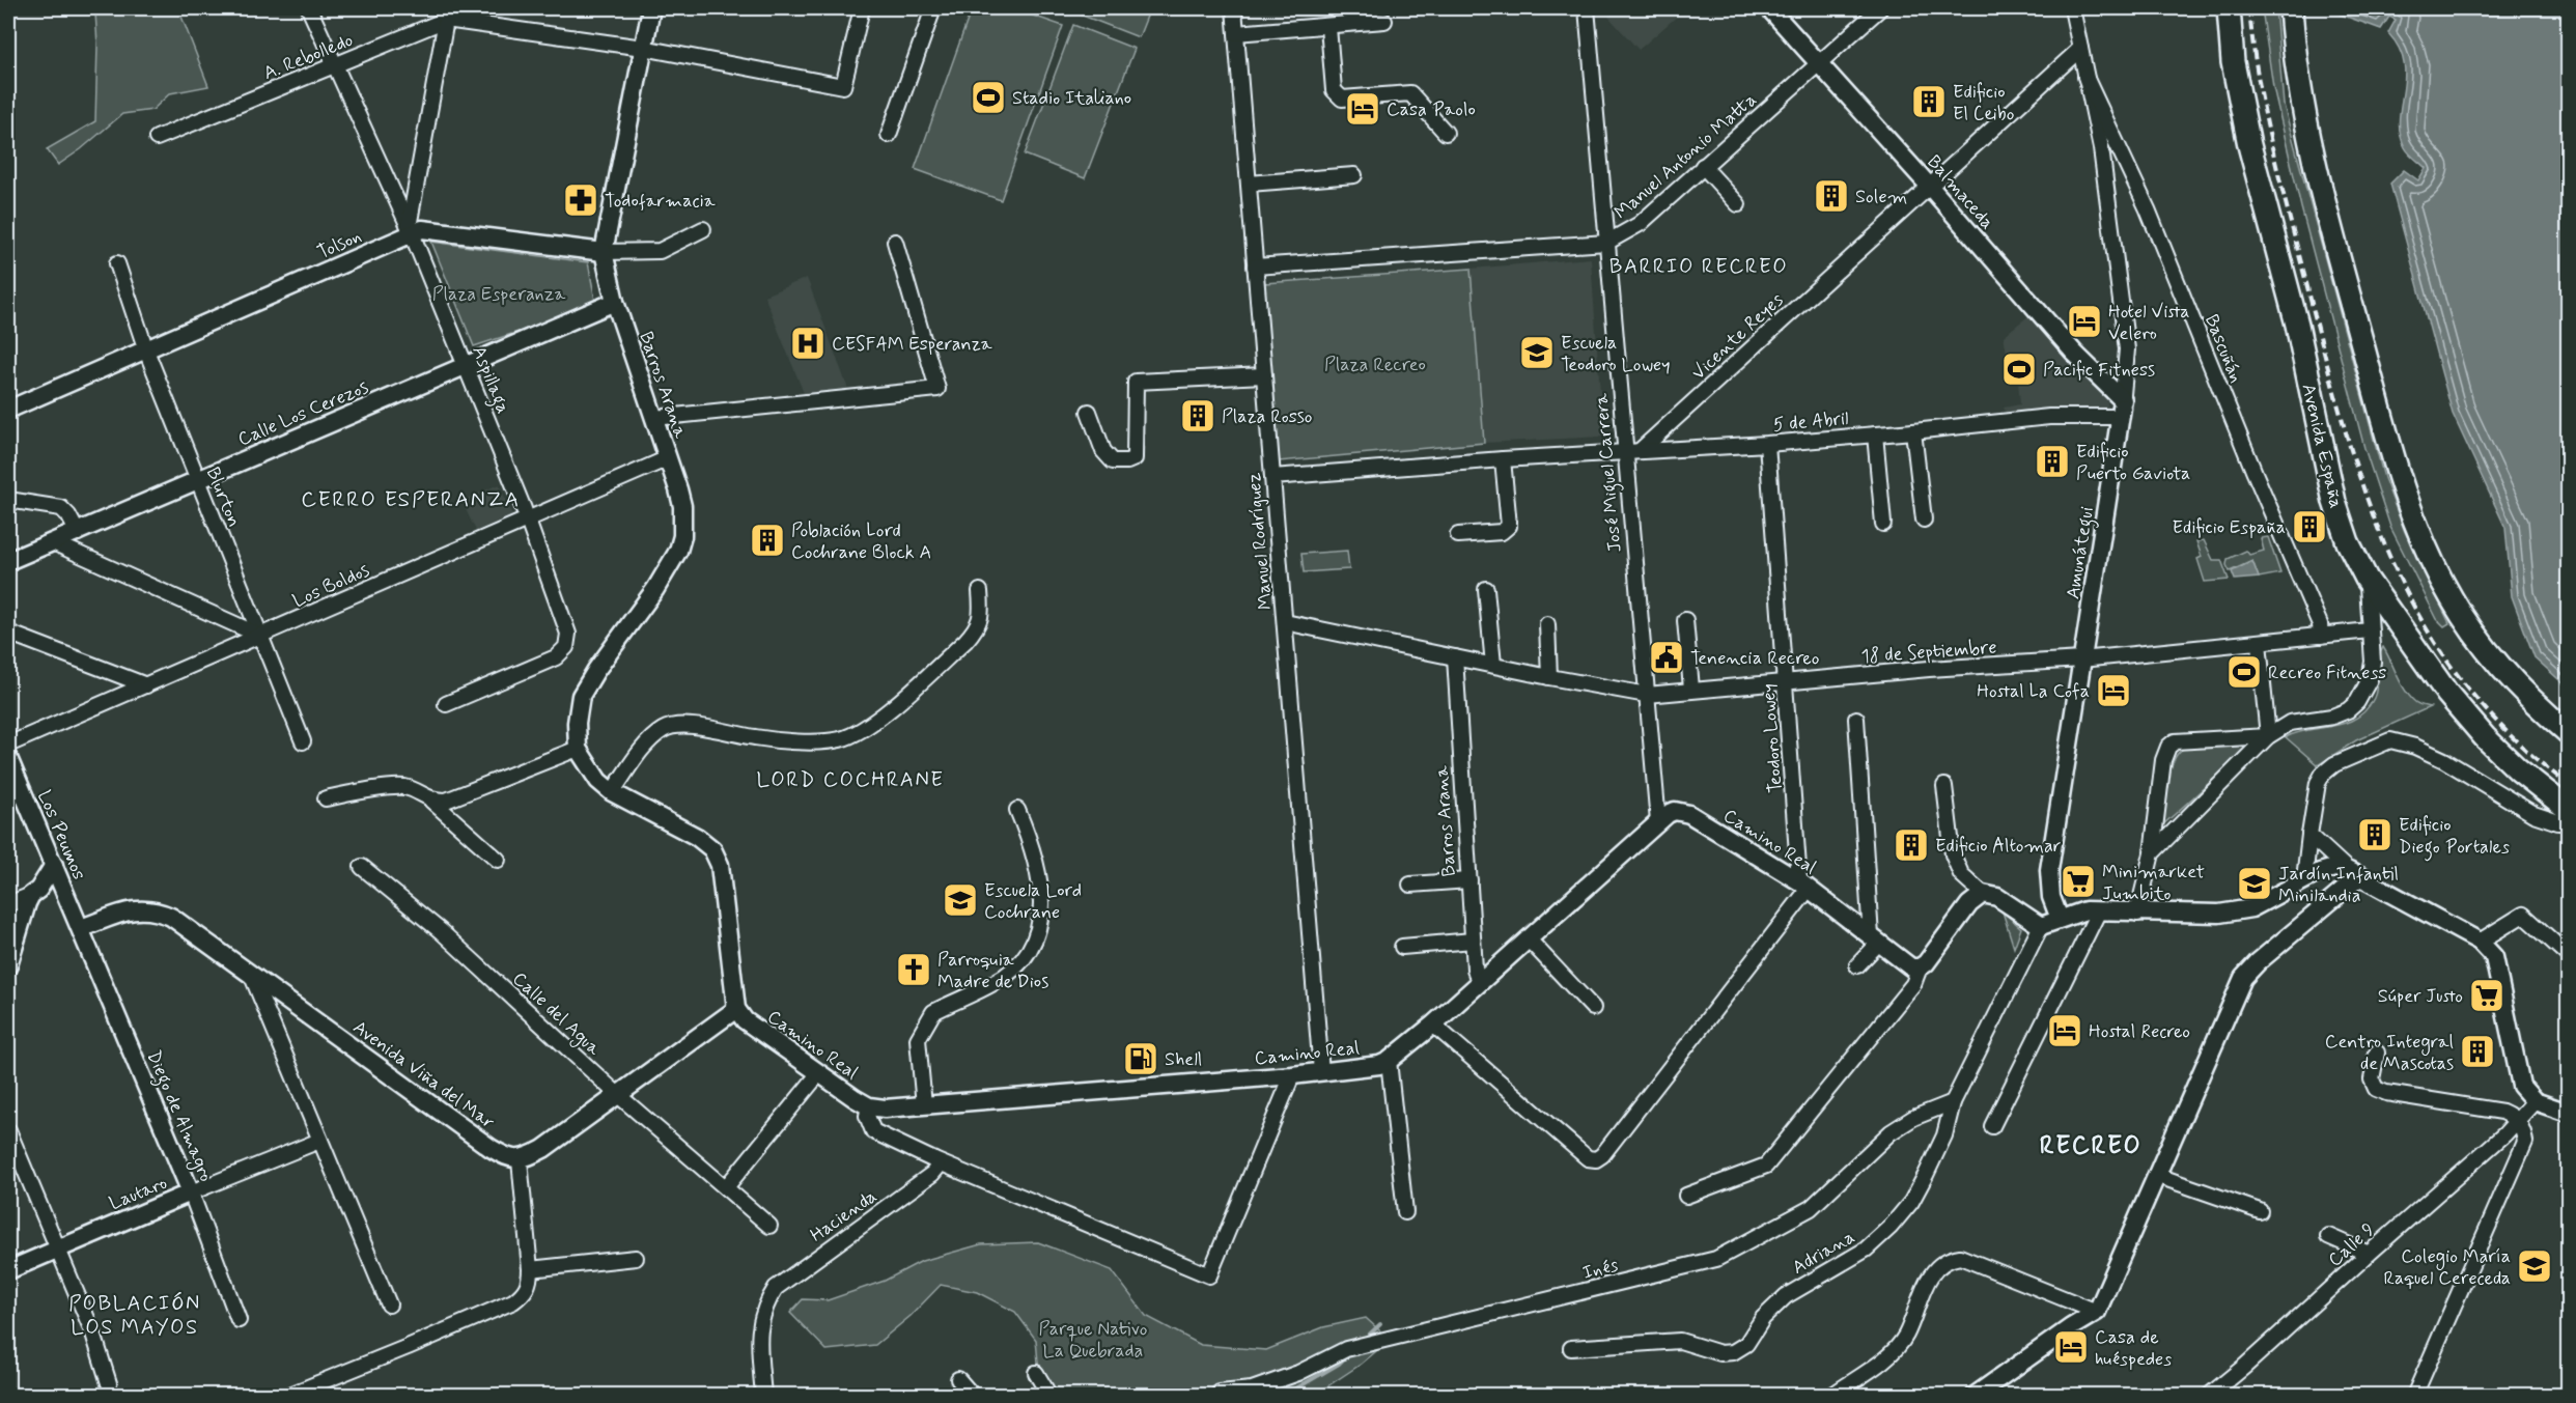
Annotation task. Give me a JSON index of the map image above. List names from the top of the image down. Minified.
{"streets":{"main road":["Avenida España"],"street":["A. Rebolledo","Manuel Antonio Matta","Balmaceda","Tolson","Vicente Reyes","Bascuñán","Aspillaga","Barros Arana","Calle Los Cerezos","5 de Abril","José Miguel Carrera","Blurton","Manuel Rodríguez","Amunátegui","Los Boldos","18 de Septiembre","Teodoro Lowey","Los Peumos","Camino Real","Calle del Agua","Avenida Viña del Mar","Diego de Almagro","Lautaro","Hacienda","Calle 9","Adriana","Inés"]},"crossings":[["A. Rebolledo","Aspillaga"],["Manuel Antonio Matta","Balmaceda"],["Manuel Antonio Matta","José Miguel Carrera"],["Manuel Antonio Matta","Manuel Rodríguez"],["Balmaceda","Vicente Reyes"],["Balmaceda","5 de Abril"],["Balmaceda","Amunátegui"],["Tolson","Aspillaga"],["Tolson","Barros Arana"],["Tolson","Blurton"],["Vicente Reyes","5 de Abril"],["Vicente Reyes","Amunátegui"],["Bascuñán","Amunátegui"],["Bascuñán","18 de Septiembre"],["Aspillaga","Calle Los Cerezos"],["Aspillaga","Los Boldos"],["Barros Arana","Calle Los Cerezos"],["Barros Arana","Los Boldos"],["Barros Arana","18 de Septiembre"],["Barros Arana","Camino Real"],["Calle Los Cerezos","Blurton"],["5 de Abril","José Miguel Carrera"],["5 de Abril","Manuel Rodríguez"],["5 de Abril","Amunátegui"],["5 de Abril","Teodoro Lowey"],["José Miguel Carrera","18 de Septiembre"],["José Miguel Carrera","Camino Real"],["Blurton","Los Boldos"],["Manuel Rodríguez","18 de Septiembre"],["Manuel Rodríguez","Camino Real"],["Amunátegui","18 de Septiembre"],["18 de Septiembre","Teodoro Lowey"],["Teodoro Lowey","Camino Real"],["Los Peumos","Avenida Viña del Mar"],["Los Peumos","Diego de Almagro"],["Avenida Viña del Mar","Diego de Almagro"],["Diego de Almagro","Lautaro"],["Adriana","Inés"]],"districts":["BARRIO RECREO","CERRO ESPERANZA","LORD COCHRANE","RECREO","POBLACIÓN LOS MAYOS"],"parks":["Plaza Esperanza","Plaza Recreo","Parque Nativo La Quebrada"],"places":{"sports":["Stadio Italiano","Pacific Fitness","Recreo Fitness"],"building":["Edificio El Ceibo","Solem","Plaza Rosso","Edificio Puerto Gaviota","Edificio España","Población Lord Cochrane Block A","Edificio Diego Portales","Edificio Altomar","Centro Integral de Mascotas"],"hotel":["Casa Paolo","Hotel Vista Velero","Hostal La Cofa","Hostal Recreo","Casa de huéspedes"],"pharmacy":["Todofarmacia"],"hospital":["CESFAM Esperanza"],"school or university":["Escuela Teodoro Lowey","Jardín Infantil Minilandia","Escuela Lord Cochrane","Colegio María Raquel Cereceda"],"public building":["Tenencia Recreo"],"supermarket":["Minimarket Jumbito","Súper Justo"],"church":["Parroquia Madre de Dios"],"fuel station":["Shell"]}}
